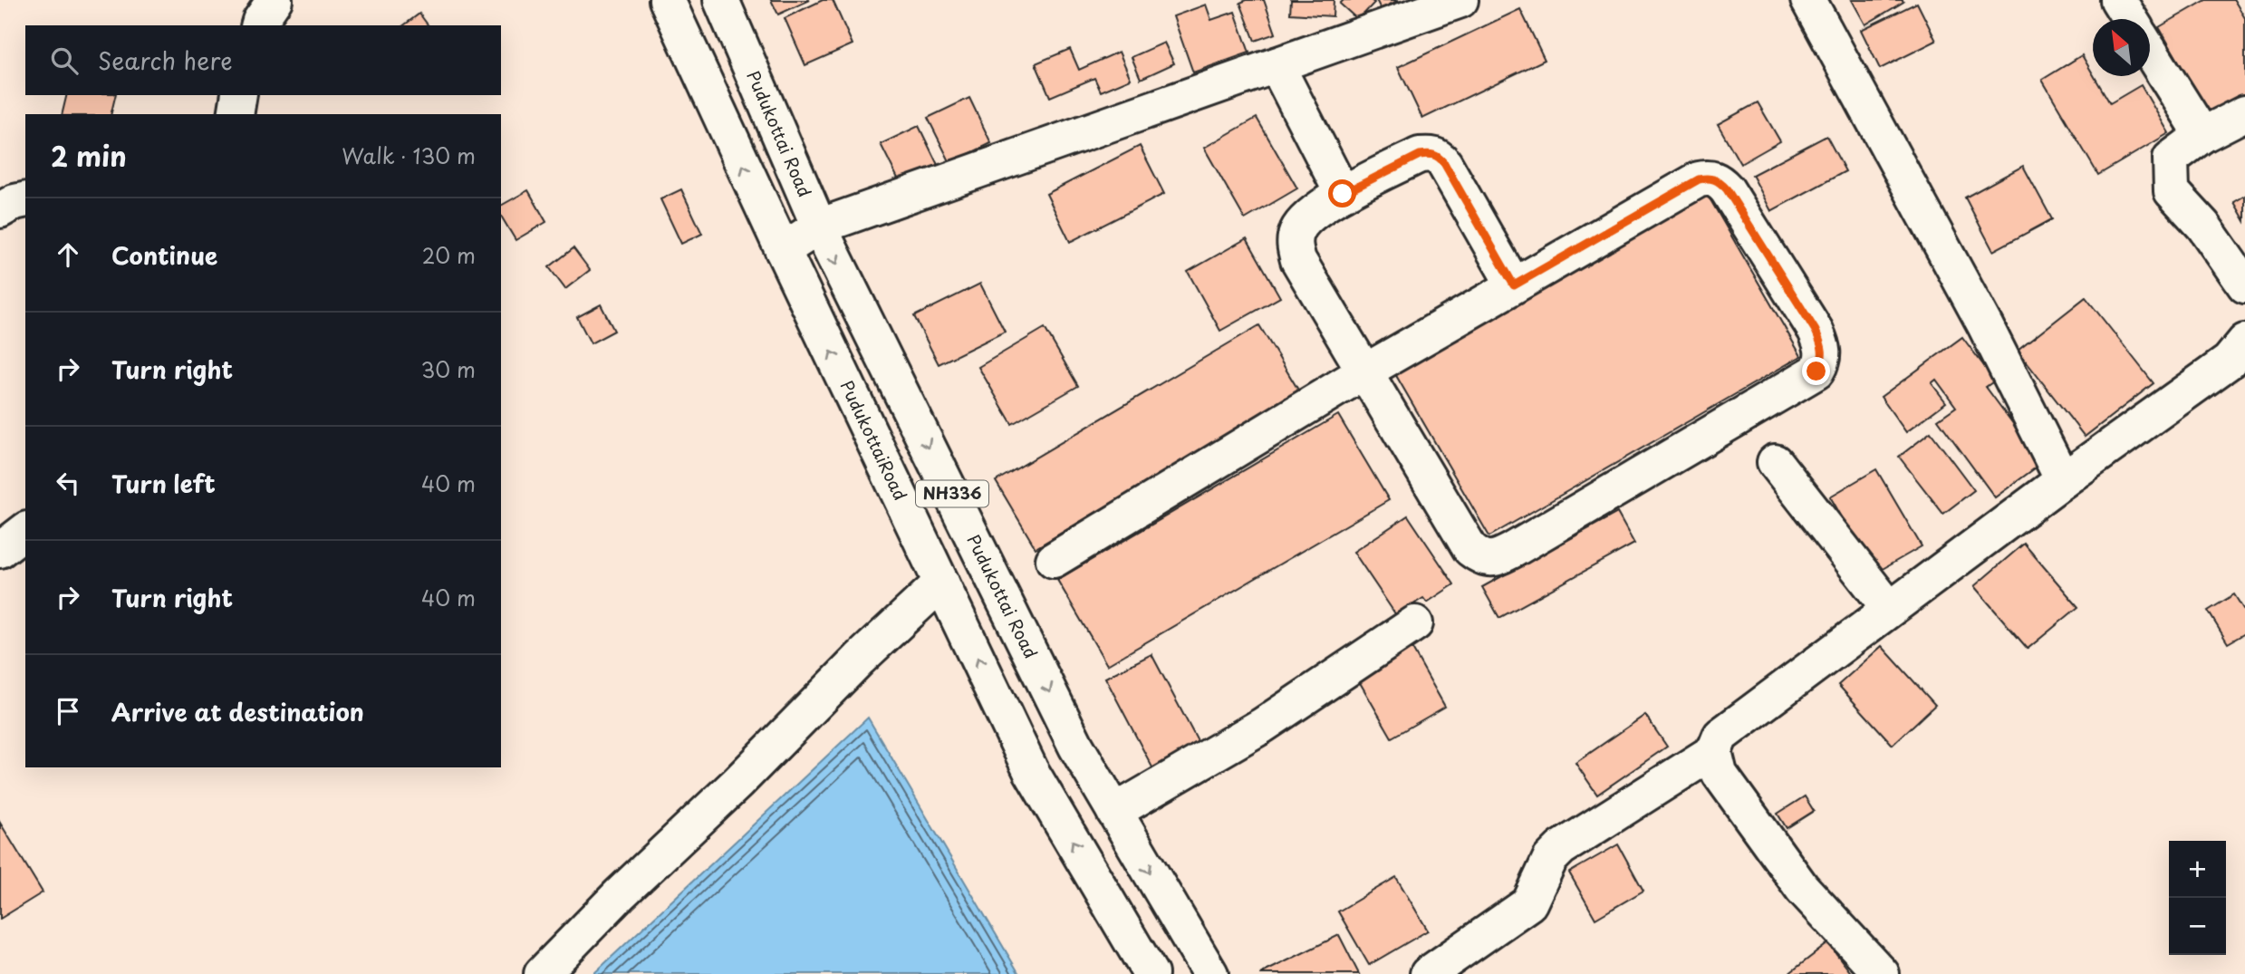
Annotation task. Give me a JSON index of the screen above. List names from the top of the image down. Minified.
{"streets":{"main road":["Pudukottai Road","PudukottaiRoad","NH336"]},"one_way":["Pudukottai Road","PudukottaiRoad"],"north":"top left","page":{"search":"Search here","heading":["2 min","Walk · 130 m"],"list":[["Continue","20 m"],["Turn right","30 m"],["Turn left","40 m"],["Turn right","40 m"],"Arrive at destination"],"map_buttons":["+","−"]}}
